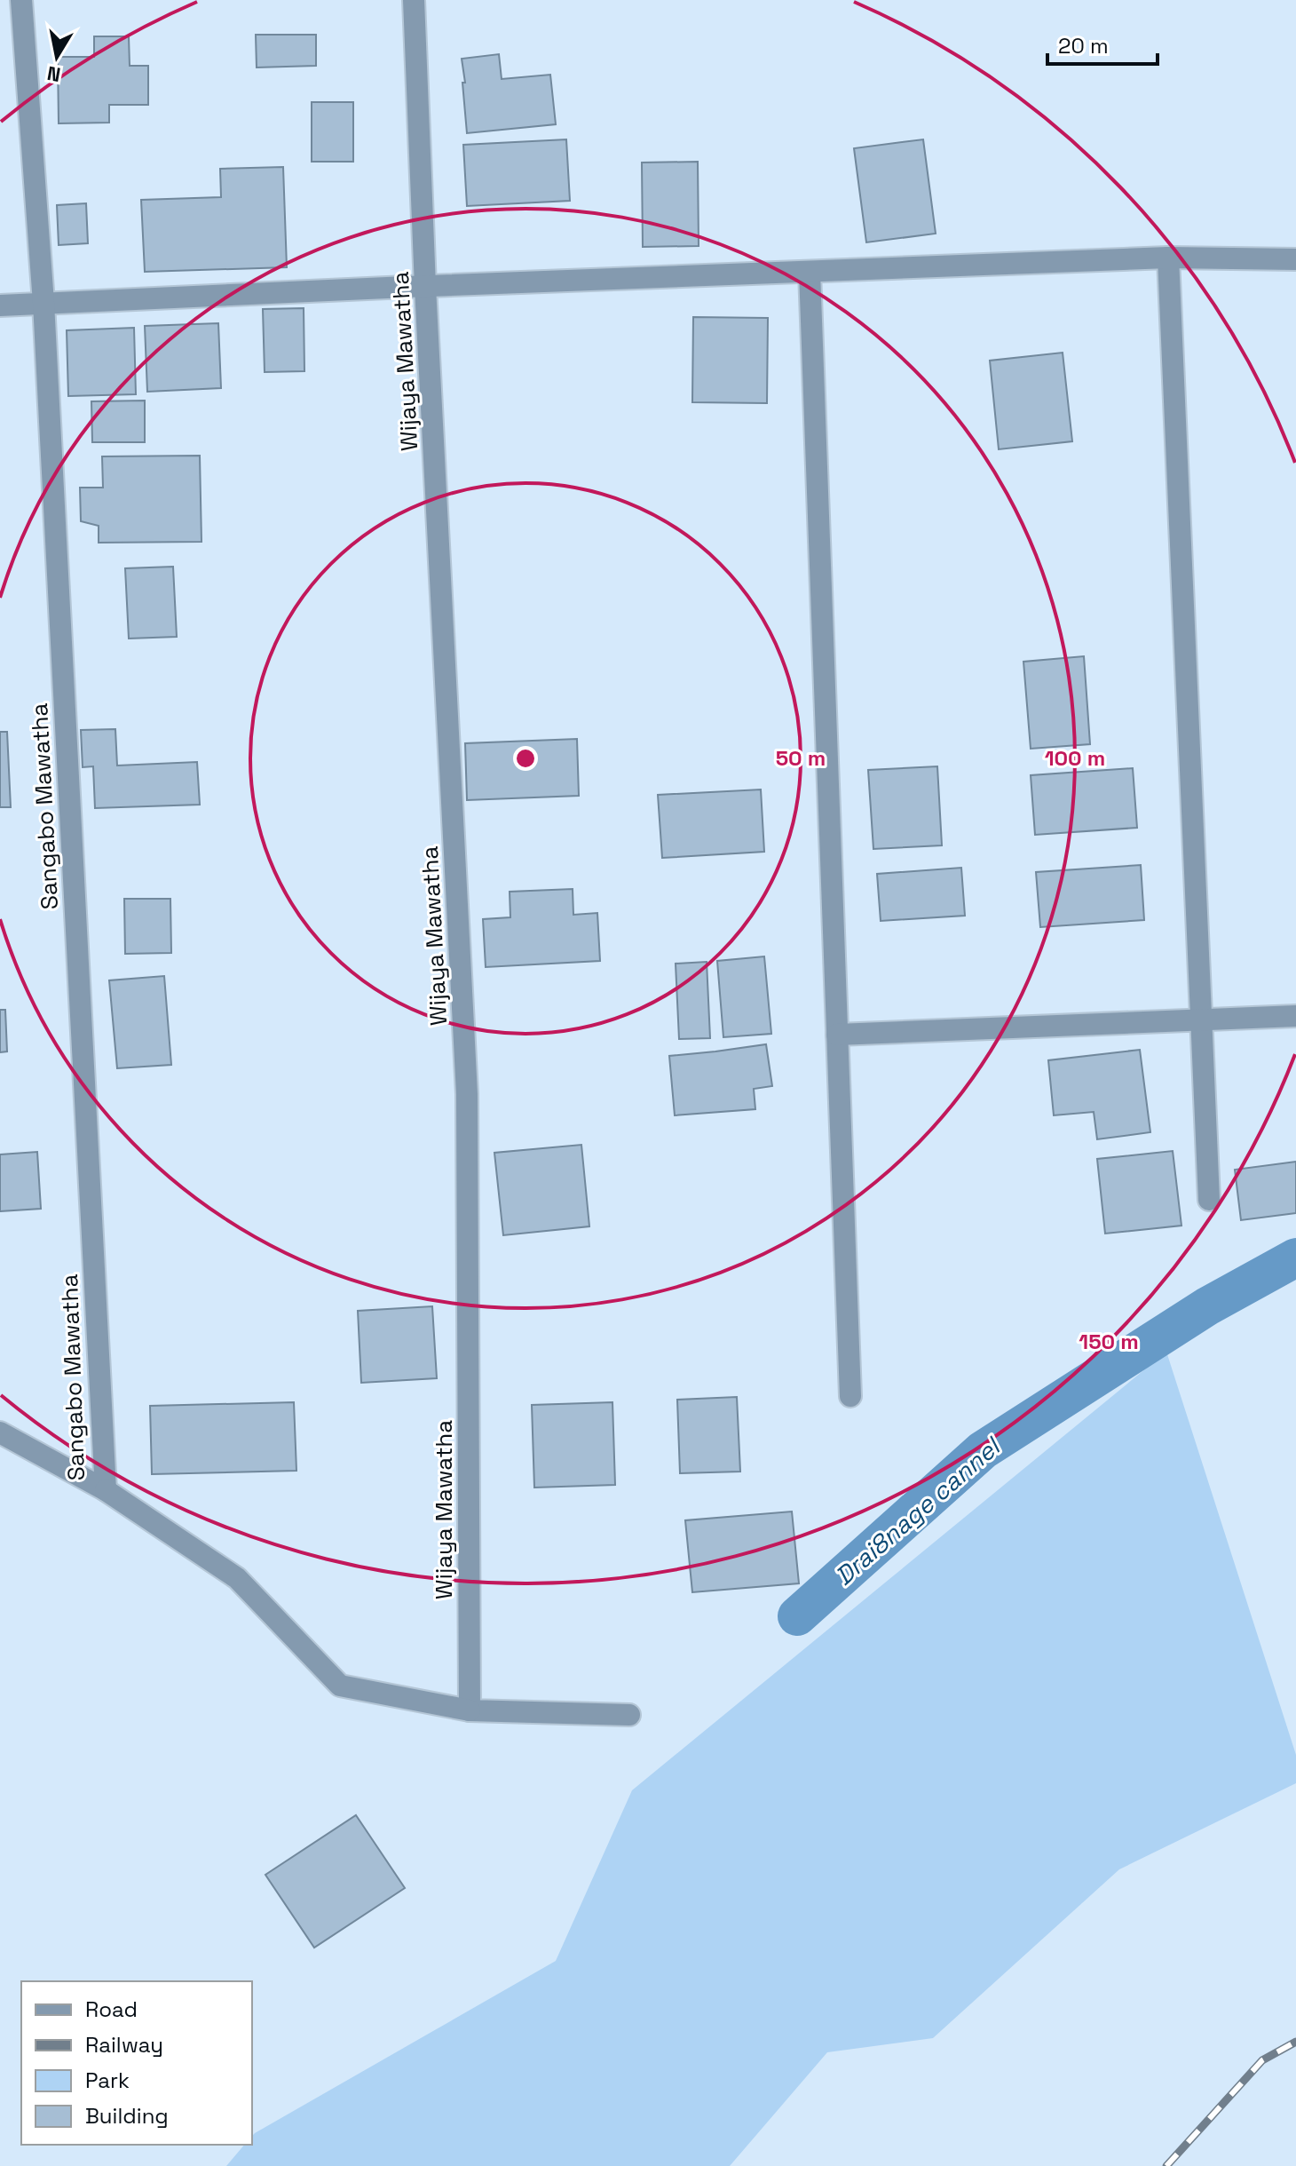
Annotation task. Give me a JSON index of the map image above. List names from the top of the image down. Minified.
{"streets":{"street":["Wijaya Mawatha","Sangabo Mawatha"]},"water":["Drai8nage cannel"],"legend":["Road","Railway","Park","Building"],"scale_bar":"20 m","north":"bottom","rings":["50 m","100 m","150 m"]}
